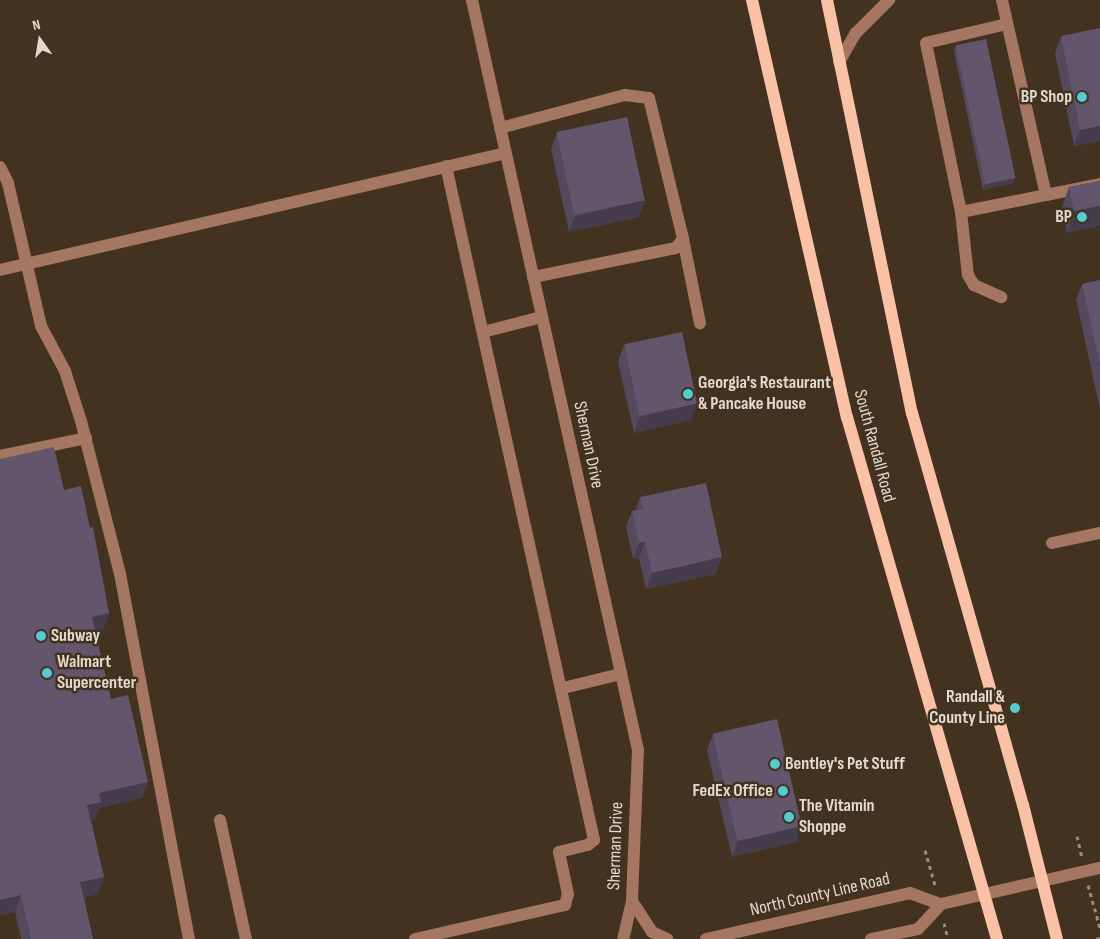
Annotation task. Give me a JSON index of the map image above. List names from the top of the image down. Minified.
{"streets":{"main road":["South Randall Road"],"street":["Sherman Drive","North County Line Road"]},"places":["BP Shop","BP","Georgia's Restaurant & Pancake House","Subway","Walmart Supercenter","Randall & County Line","Bentley's Pet Stuff","FedEx Office","The Vitamin Shoppe"],"north":"top"}
